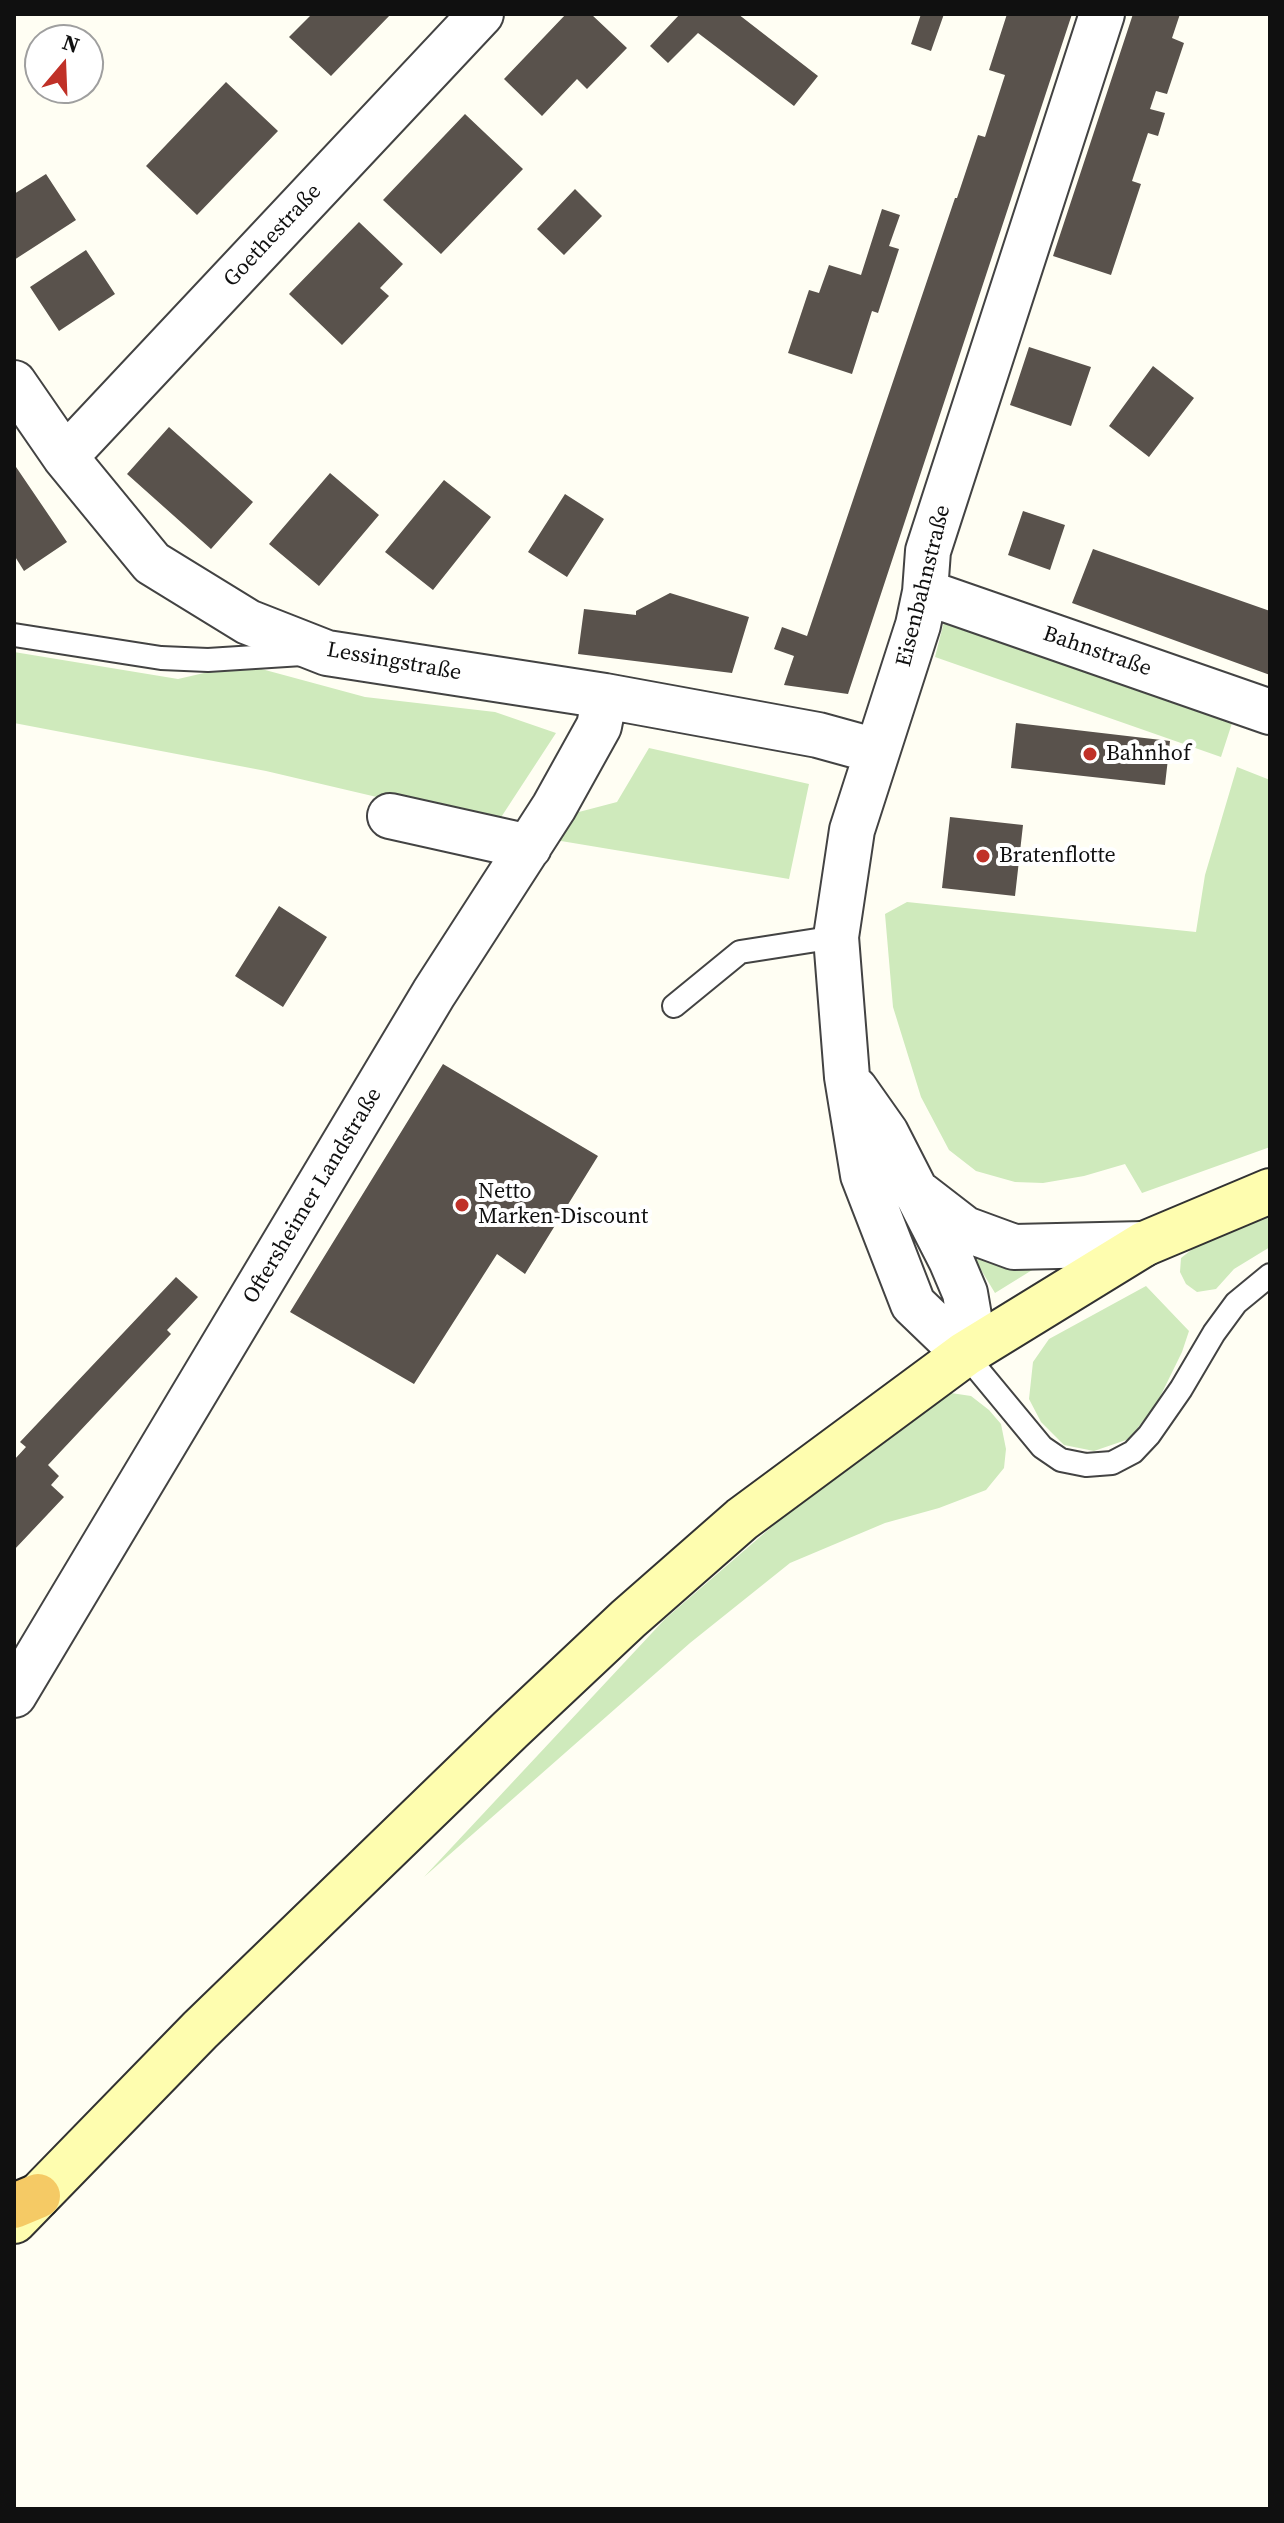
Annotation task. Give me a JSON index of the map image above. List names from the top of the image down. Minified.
{"streets":{"street":["Goethestraße","Eisenbahnstraße","Bahnstraße","Lessingstraße","Oftersheimer Landstraße"]},"crossings":[["Goethestraße","Lessingstraße"],["Eisenbahnstraße","Bahnstraße"],["Eisenbahnstraße","Lessingstraße"],["Lessingstraße","Oftersheimer Landstraße"]],"places":["Bahnhof","Bratenflotte","Netto Marken-Discount"],"north":"top"}
